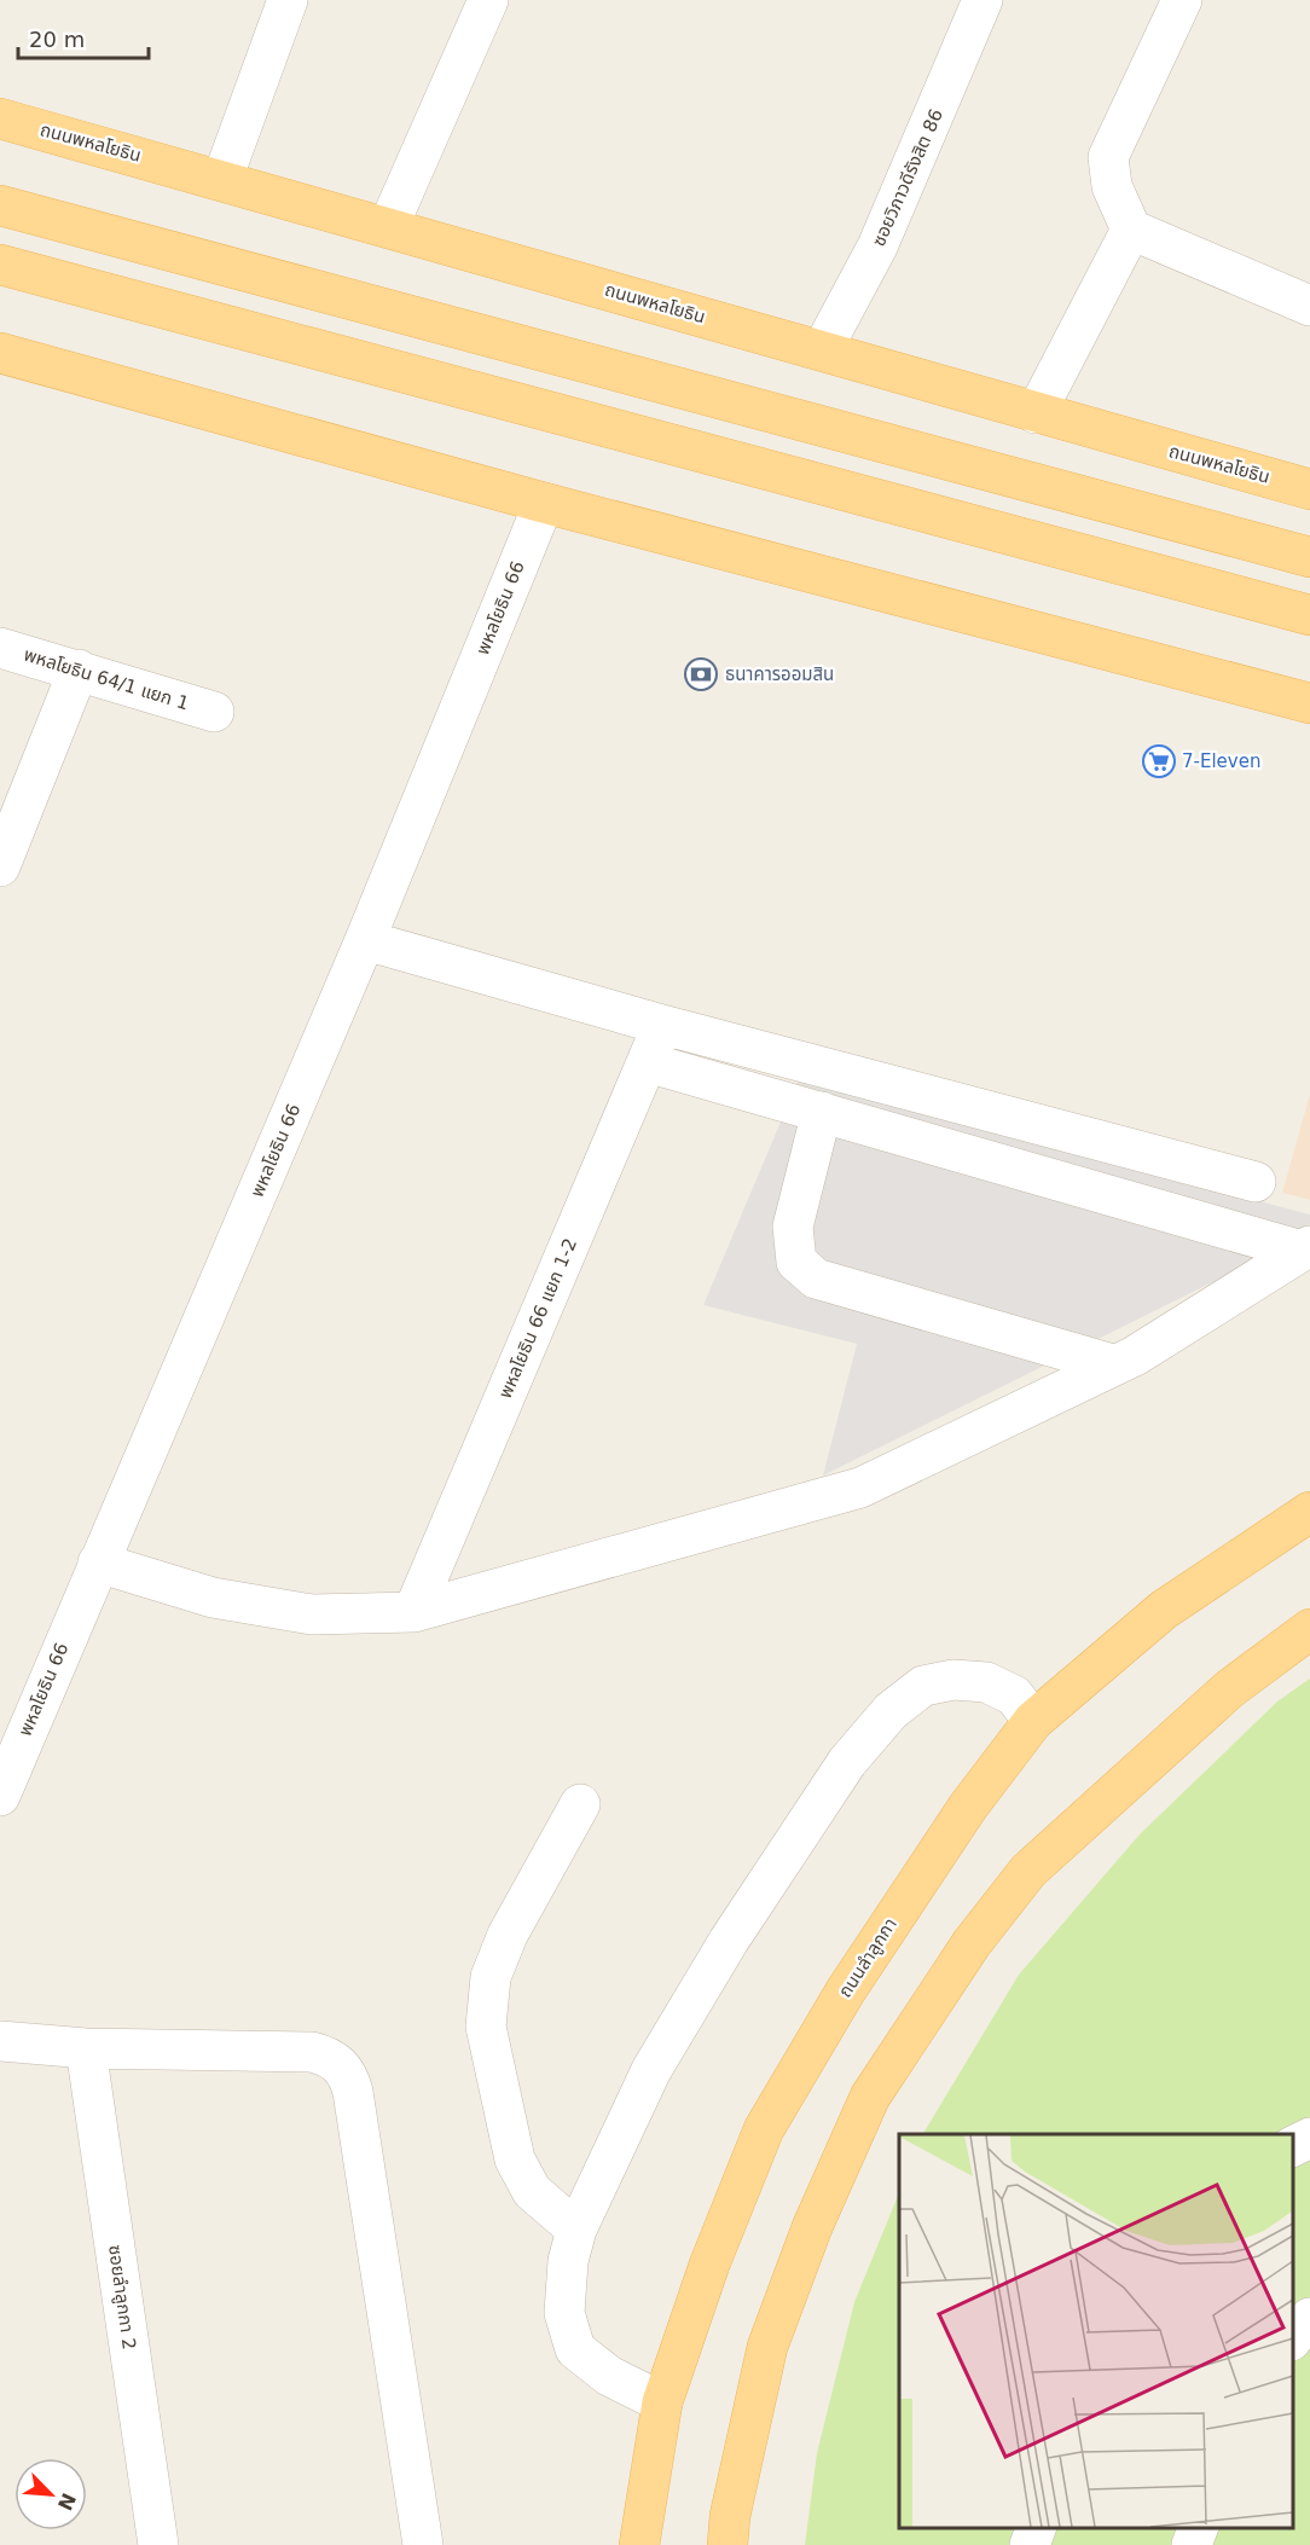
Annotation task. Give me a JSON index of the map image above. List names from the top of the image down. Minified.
{"streets":{"main road":["ถนนพหลโยธิน","ถนนลำลูกกา"],"street":["ซอยวิภาวดีรังสิต 86","พหลโยธิน 66","พหลโยธิน 64/1 แยก 1","พหลโยธิน 66 แยก 1-2","ซอยลำลูกกา 2"]},"crossings":[["ถนนพหลโยธิน","ซอยวิภาวดีรังสิต 86"]],"places":{"bank":["ธนาคารออมสิน"],"supermarket":["7-Eleven"]},"scale_bar":"20 m","north":"bottom right"}
